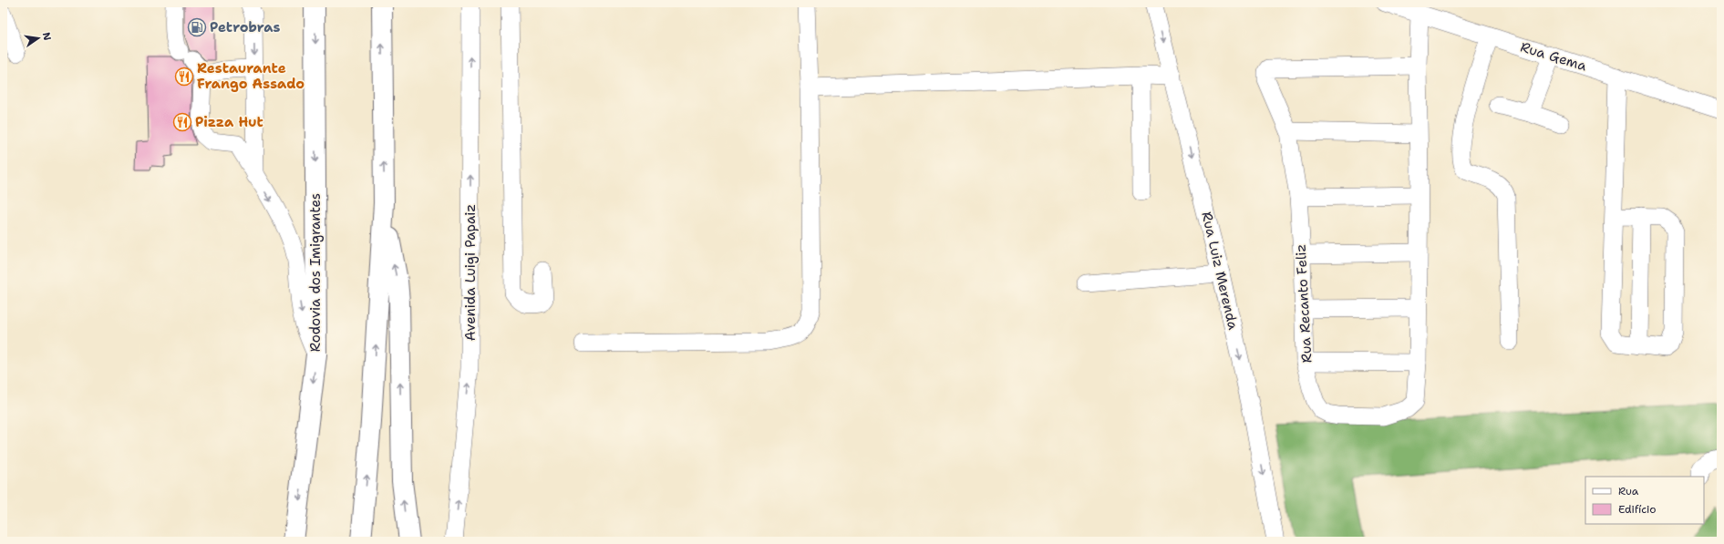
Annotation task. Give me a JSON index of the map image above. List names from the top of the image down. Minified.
{"streets":{"highway":["Rodovia dos Imigrantes"],"street":["Rua Gema","Rua Luiz Merenda","Avenida Luigi Papaiz","Rua Recanto Feliz"]},"crossings":[["Rua Gema","Rua Recanto Feliz"]],"one_way":["Rua Luiz Merenda","Avenida Luigi Papaiz"],"places":{"fuel station":["Petrobras"],"restaurant":["Restaurante Frango Assado","Pizza Hut"]},"legend":["Rua","Edifício"],"north":"right"}
